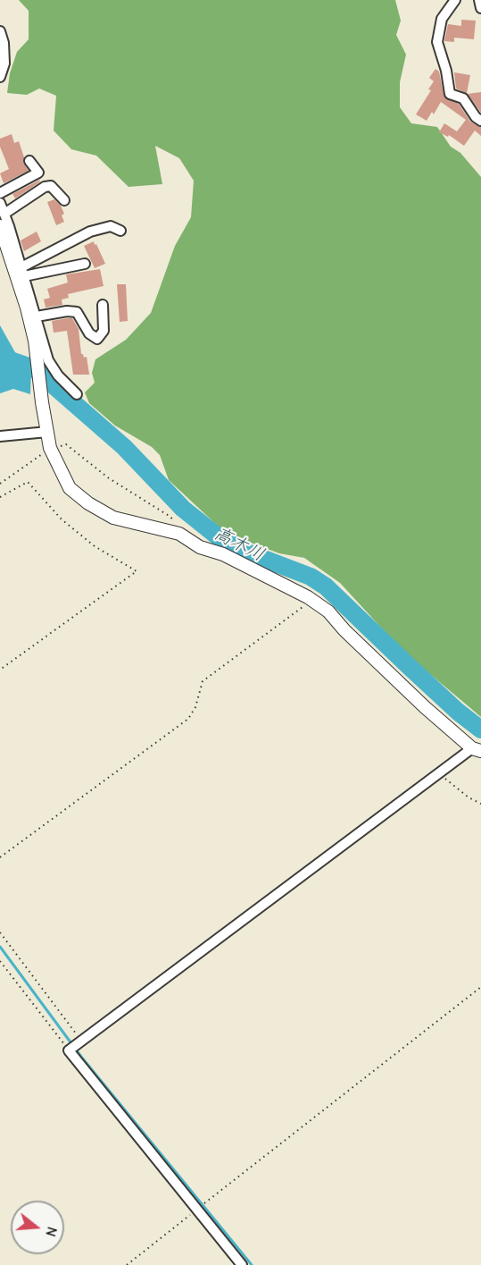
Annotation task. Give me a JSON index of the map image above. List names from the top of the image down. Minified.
{"water":["高木川"],"north":"right"}
